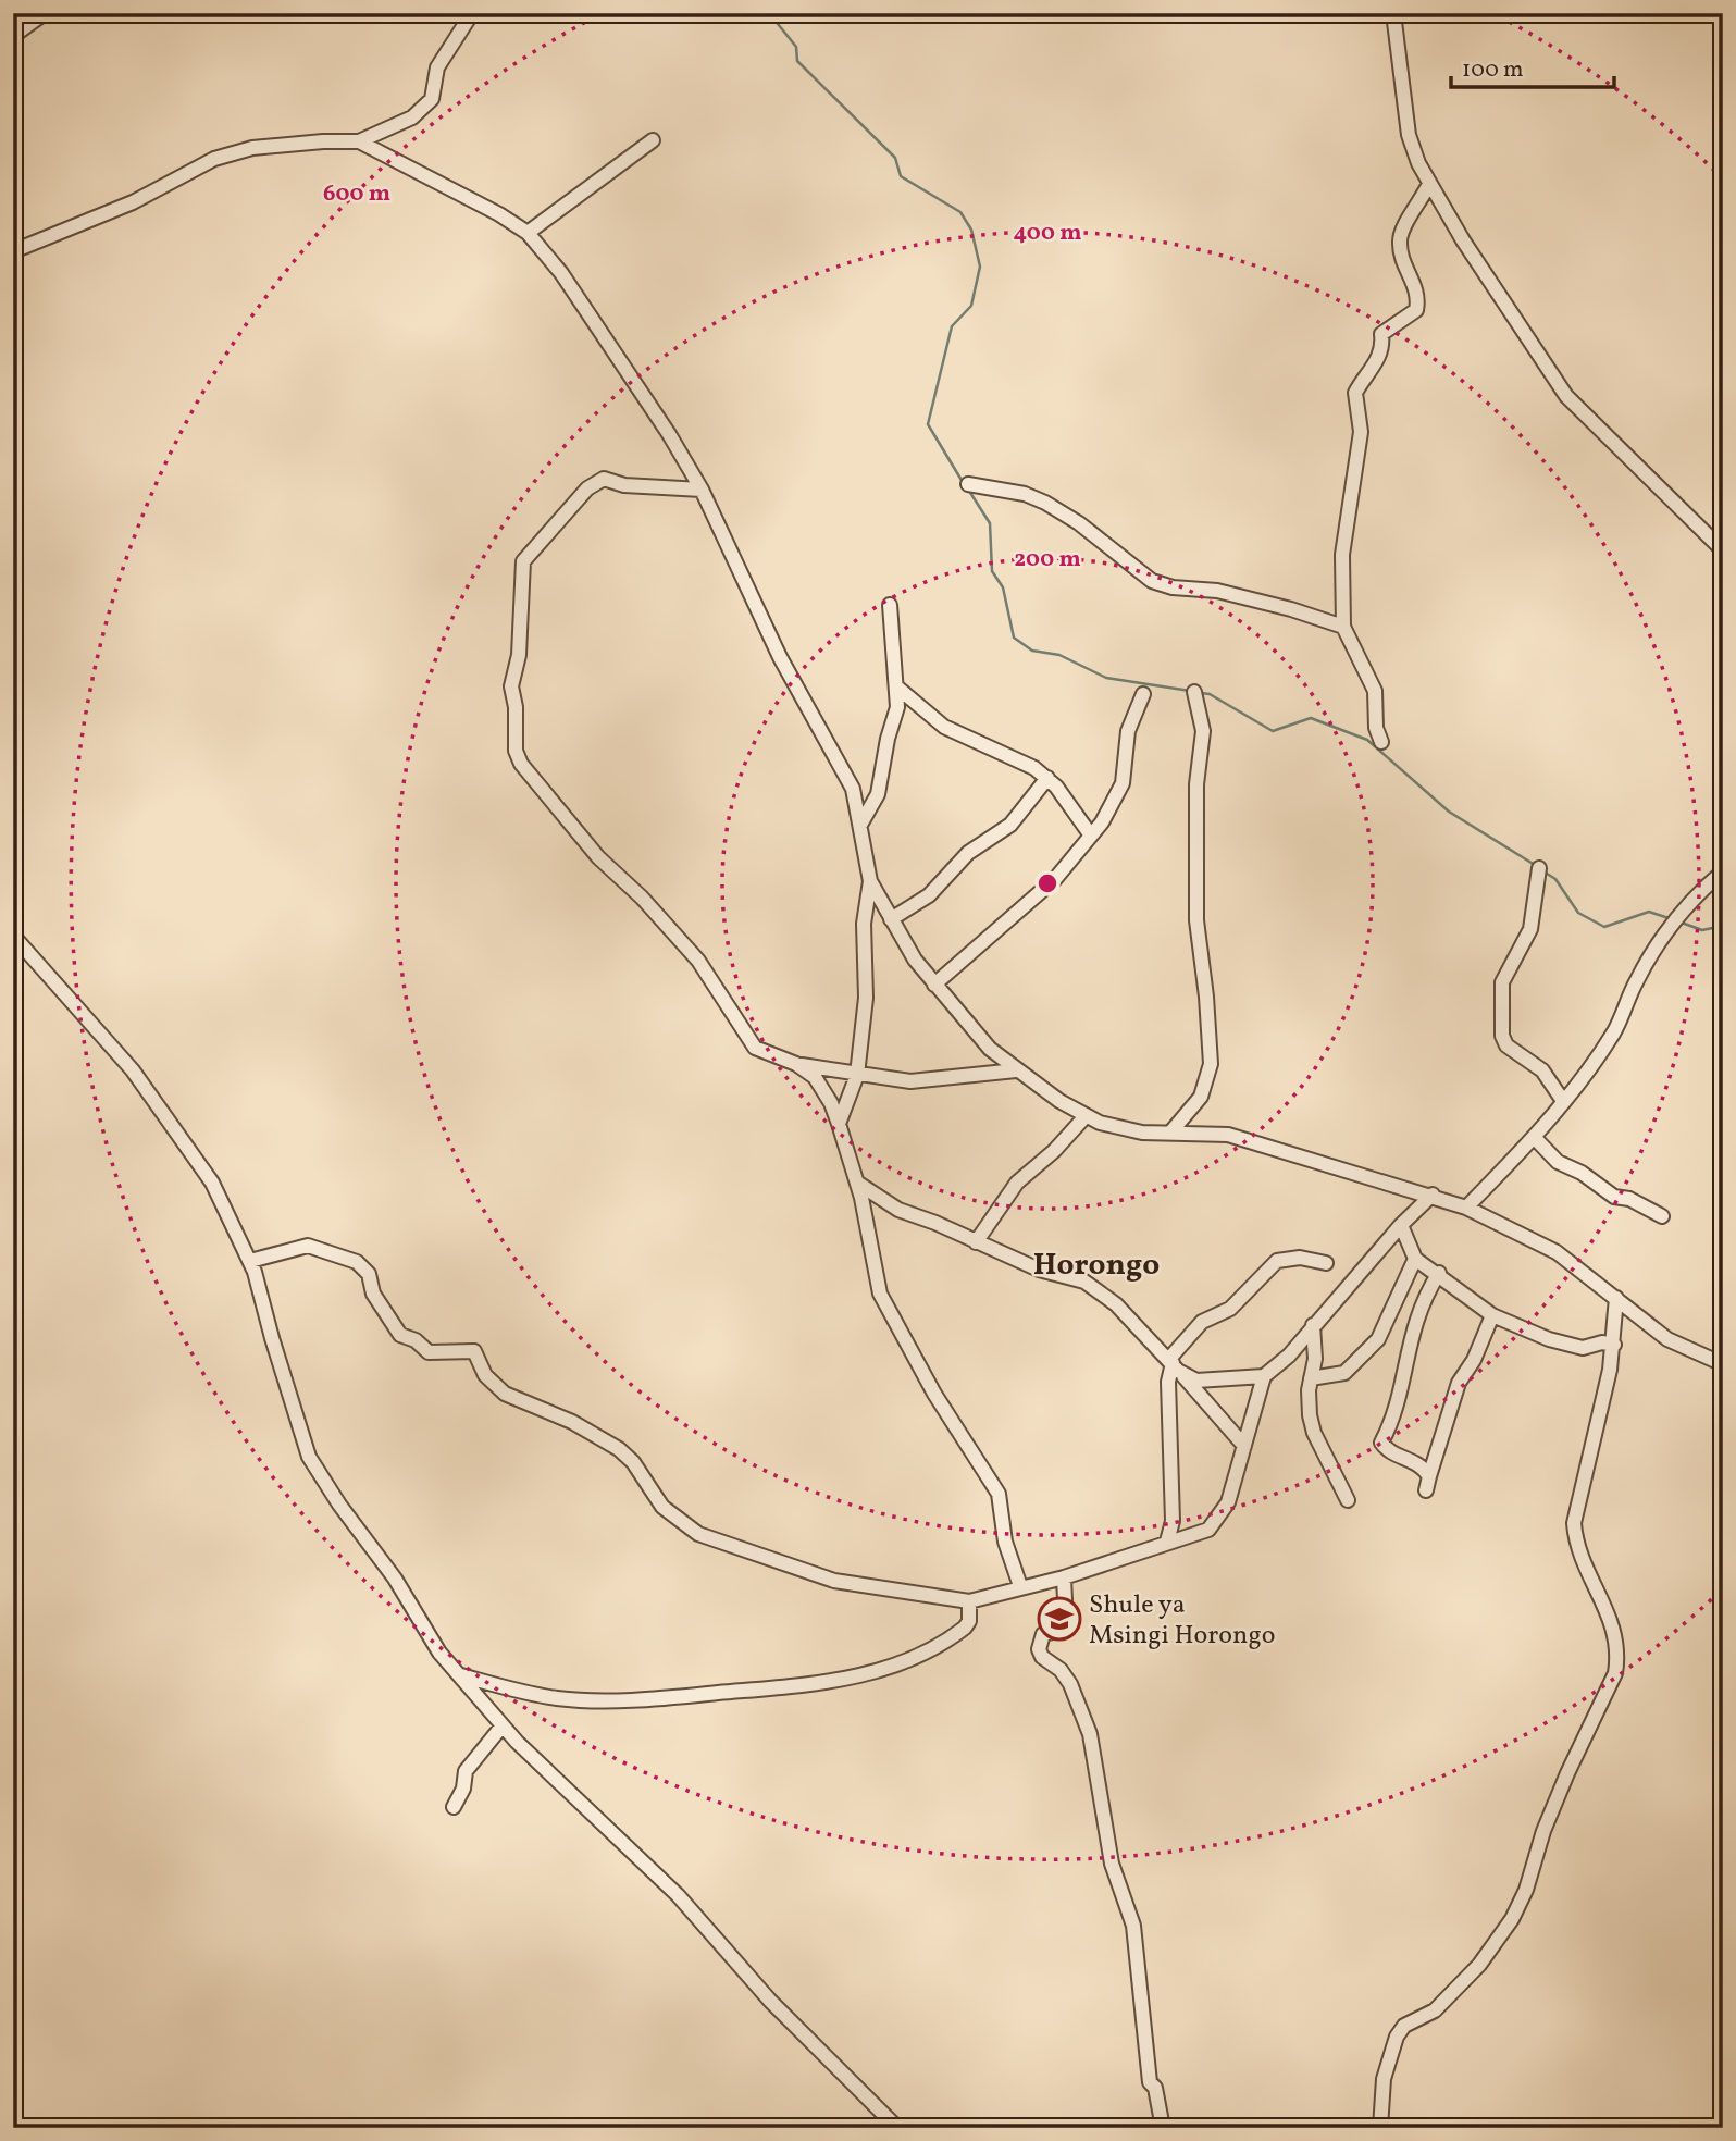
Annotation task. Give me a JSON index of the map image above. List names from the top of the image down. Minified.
{"districts":["Horongo"],"places":{"school or university":["Shule ya Msingi Horongo"]},"scale_bar":"100 m","rings":["600 m","400 m","200 m"]}
